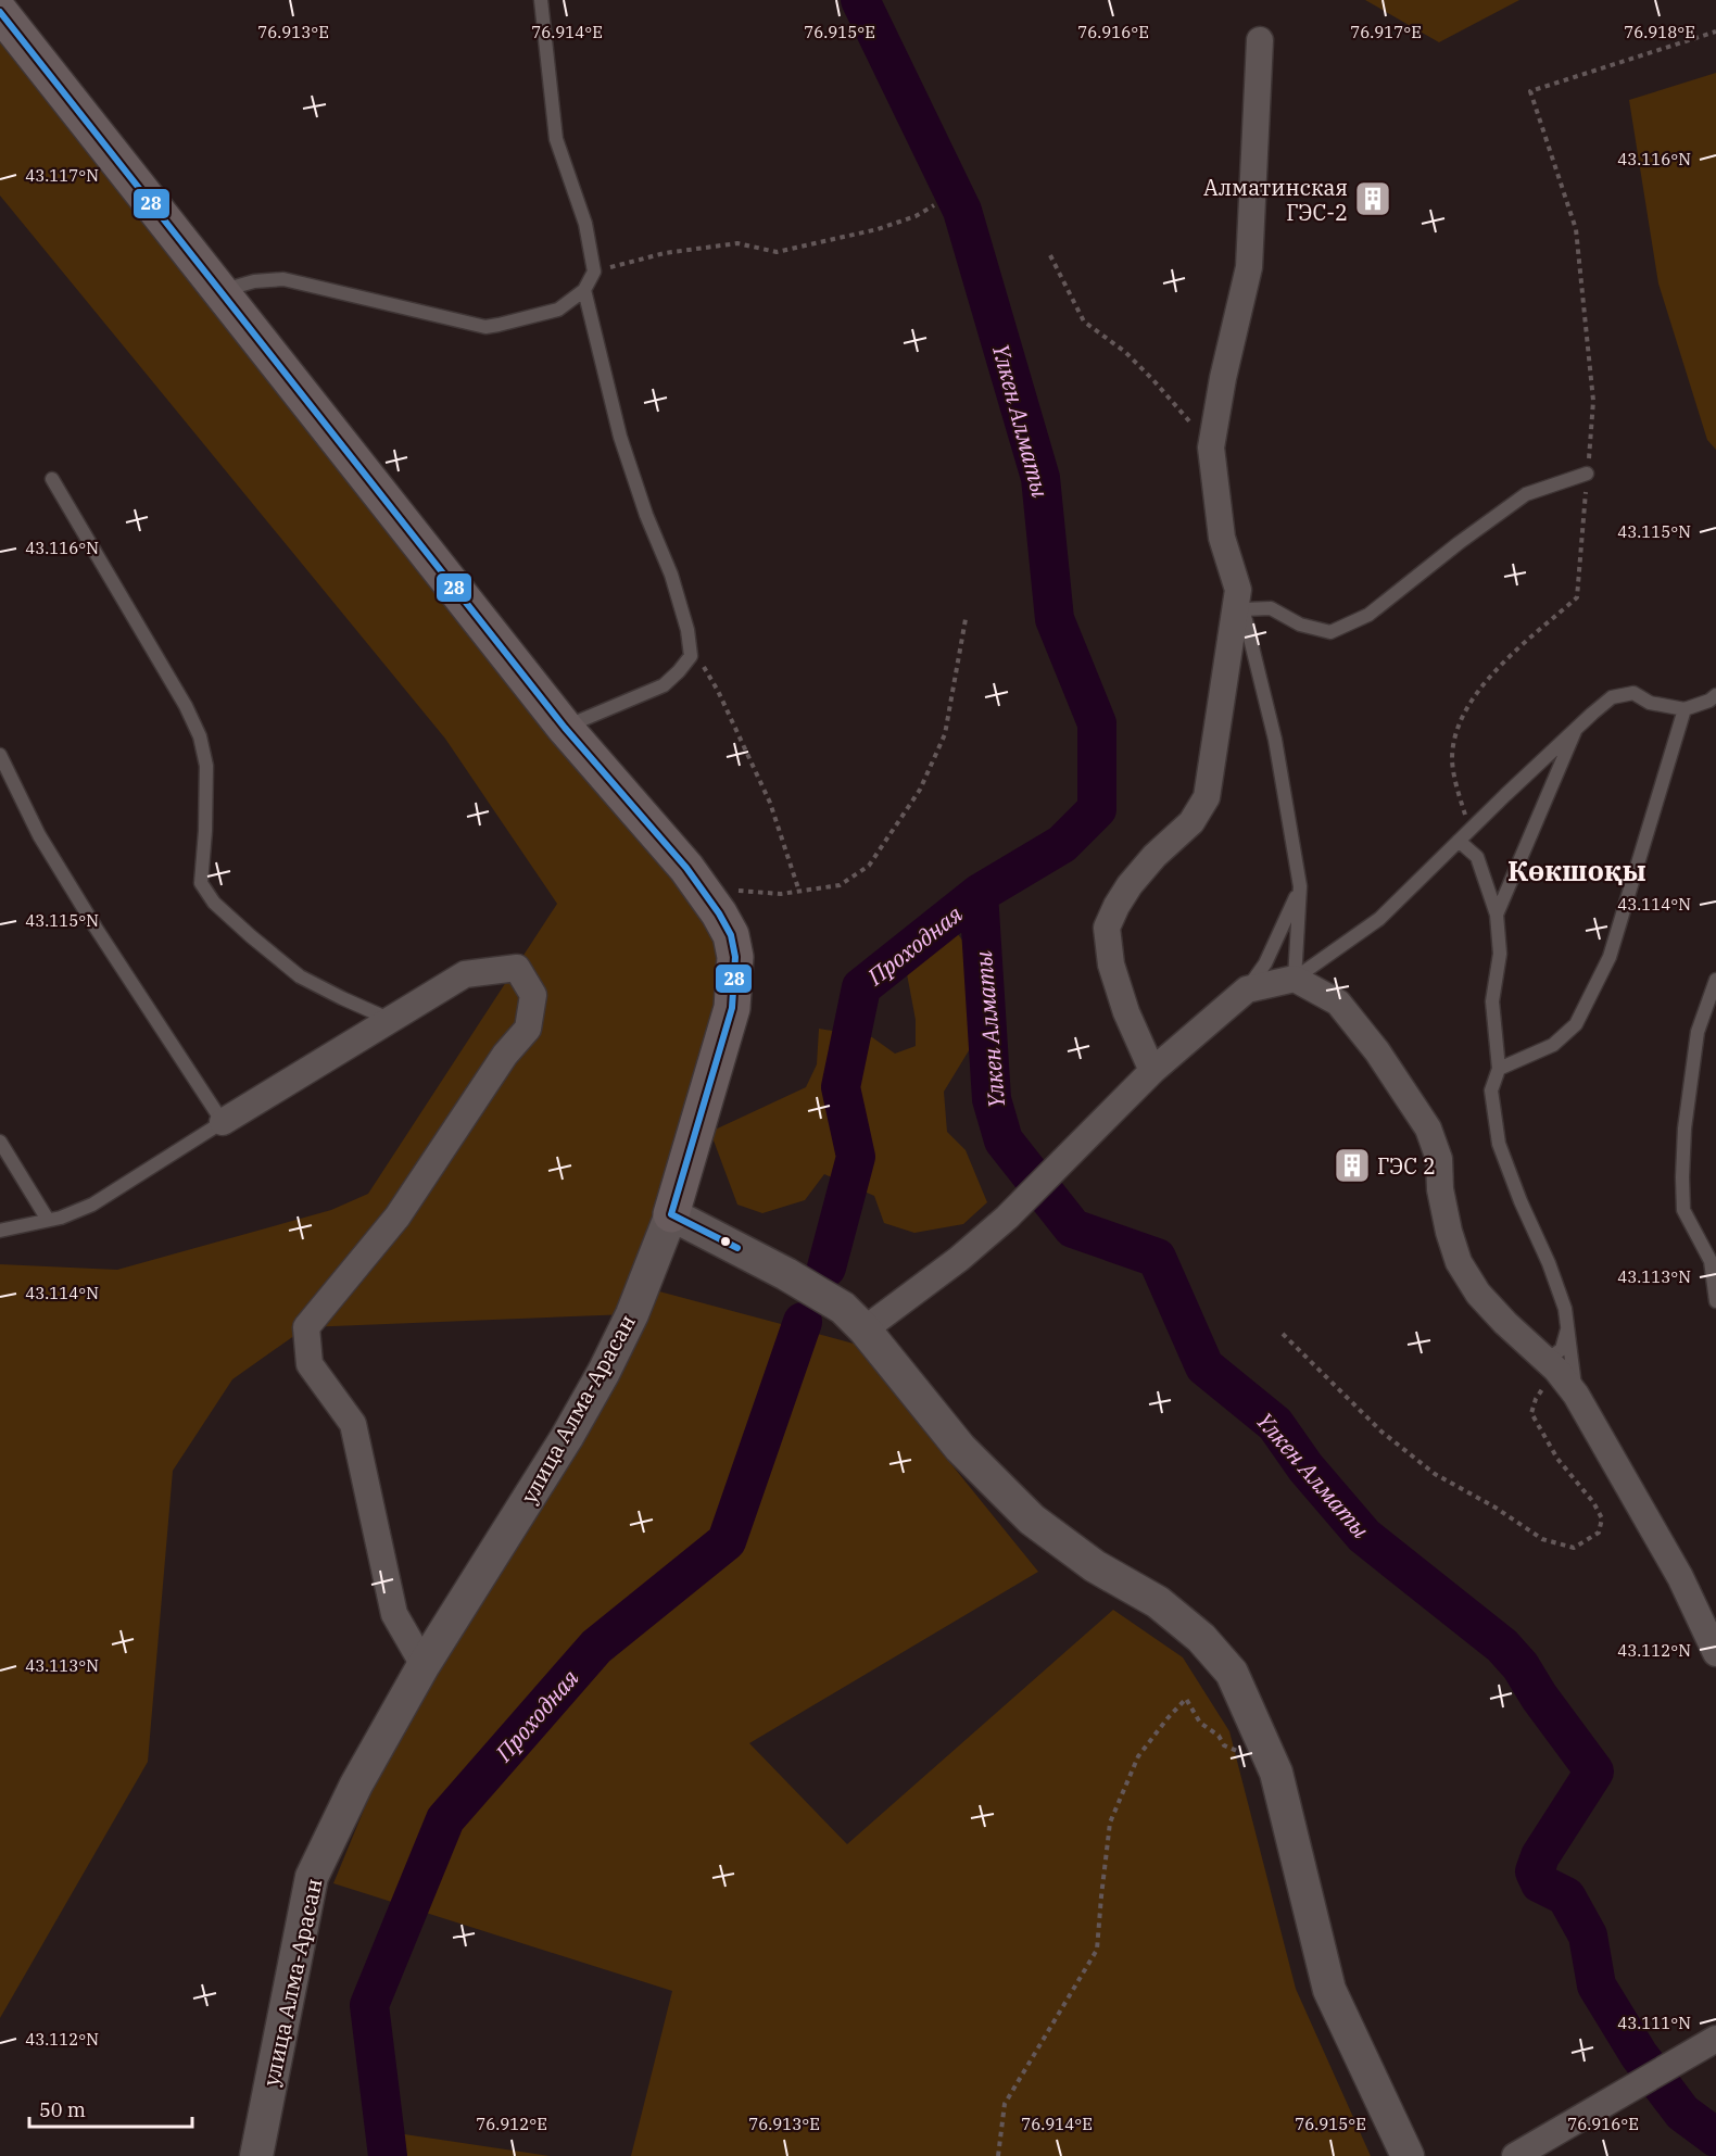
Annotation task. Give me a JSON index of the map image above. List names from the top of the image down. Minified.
{"streets":{"main road":["улица Алма-Арасан"]},"districts":["Көкшоқы"],"water":["Үлкен Алматы","Проходная"],"places":{"building":["Алматинская ГЭС-2","ГЭС 2"]},"lines":["transit line 28"],"scale_bar":"50 m","coordinates":["76.913°E","76.914°E","76.915°E","76.916°E","76.917°E","76.918°E","43.116°N","43.117°N","43.115°N","43.114°N","43.113°N","43.112°N","43.111°N","76.912°E"]}
